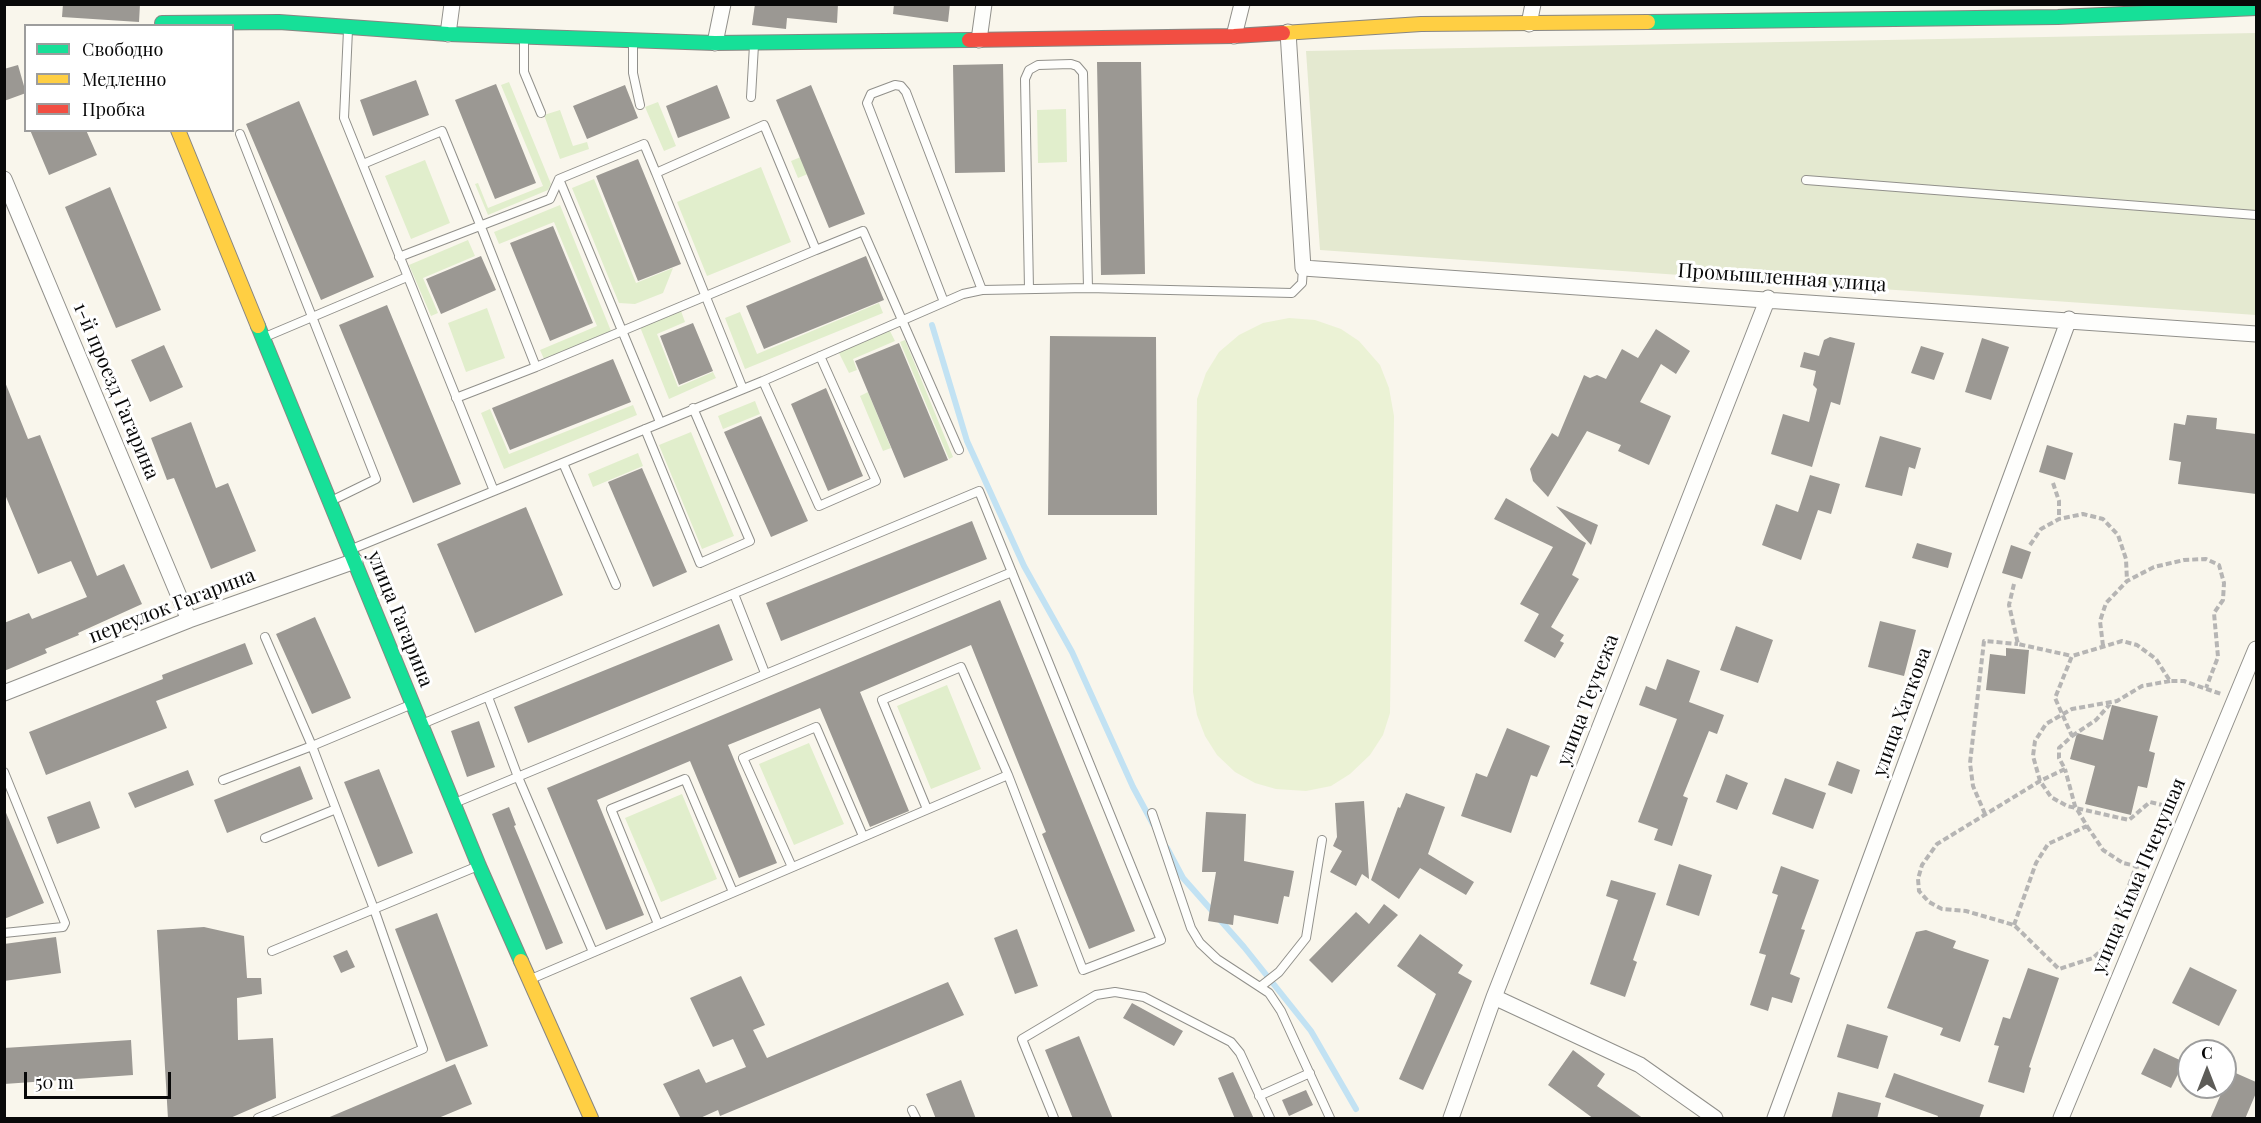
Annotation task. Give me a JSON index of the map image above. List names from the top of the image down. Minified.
{"streets":{"street":["Промышленная улица","1-й проезд Гагарина","переулок Гагарина","улица Гагарина","улица Теучежа","улица Хаткова","улица Кима Пченушая"]},"crossings":[["Промышленная улица","улица Теучежа"],["Промышленная улица","улица Хаткова"],["1-й проезд Гагарина","переулок Гагарина"],["переулок Гагарина","улица Гагарина"]],"legend":["Свободно","Медленно","Пробка"],"scale_bar":"50 m","north":"top"}
